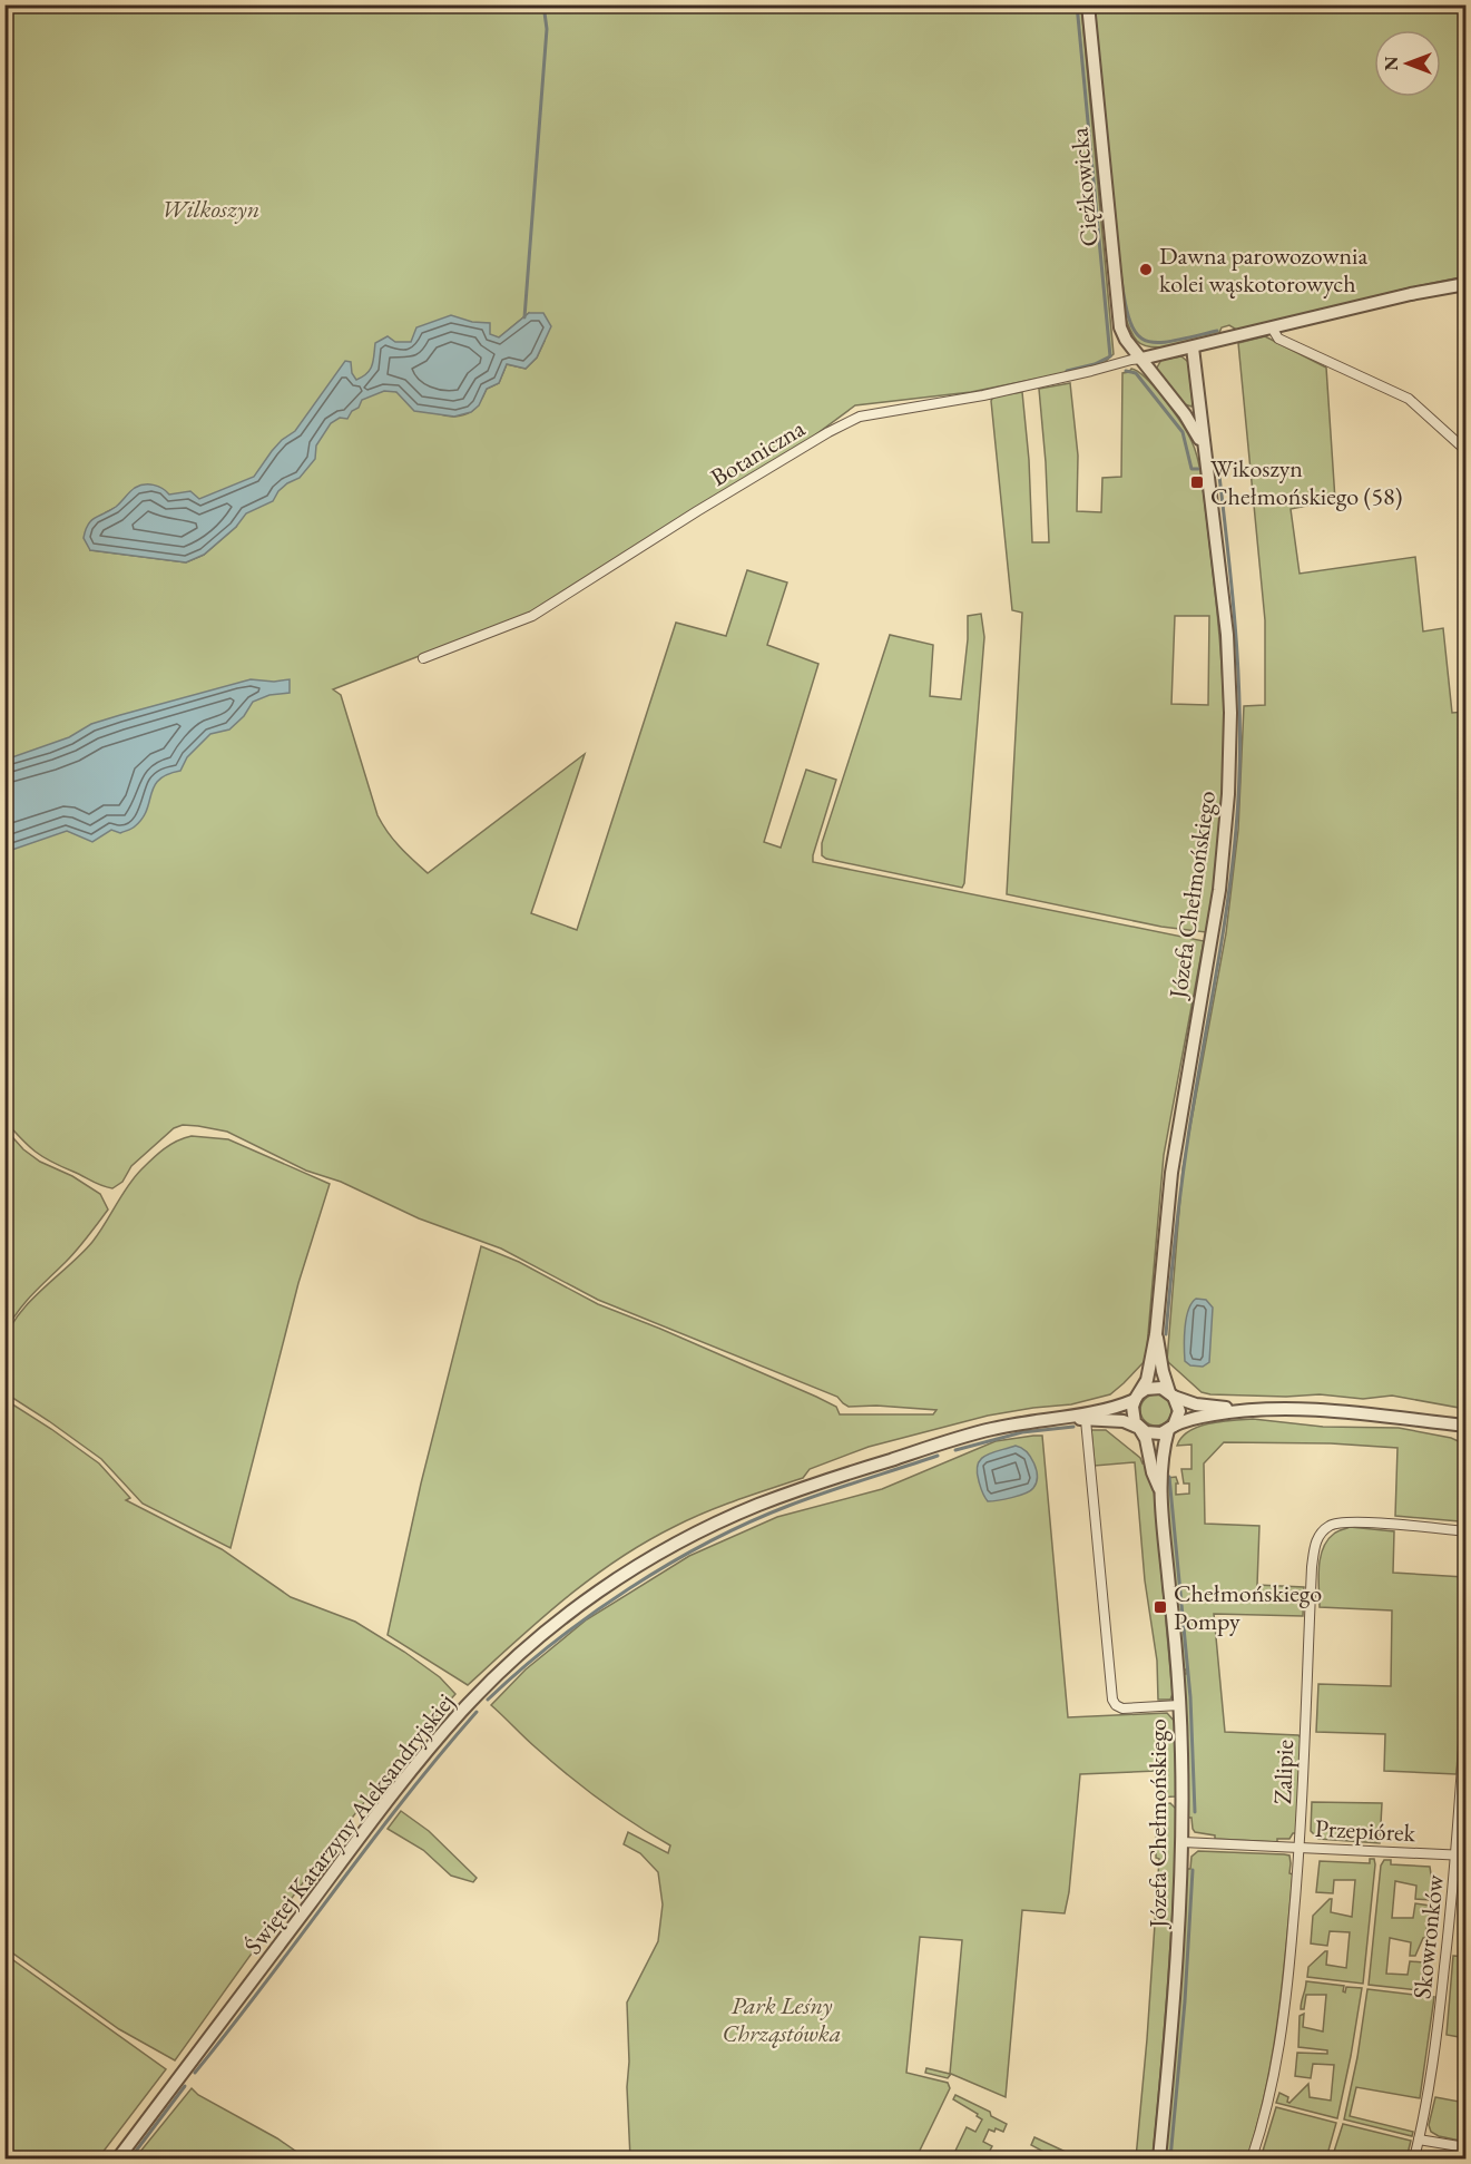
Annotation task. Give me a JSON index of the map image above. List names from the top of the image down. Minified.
{"streets":{"street":["Ciężkowicka","Botaniczna","Józefa Chełmońskiego","Zalipie","Świętej Katarzyny Aleksandryjskiej","Przepiórek","Skowronków"]},"crossings":[["Ciężkowicka","Botaniczna"],["Ciężkowicka","Józefa Chełmońskiego"],["Botaniczna","Józefa Chełmońskiego"],["Józefa Chełmońskiego","Świętej Katarzyny Aleksandryjskiej"],["Józefa Chełmońskiego","Przepiórek"],["Zalipie","Przepiórek"],["Przepiórek","Skowronków"]],"parks":["Wilkoszyn","Park Leśny Chrząstówka"],"places":{"other":["Dawna parowozownia kolei wąskotorowych"],"transit":["Wikoszyn Chełmońskiego (58)","Chełmońskiego Pompy"]},"north":"left"}
